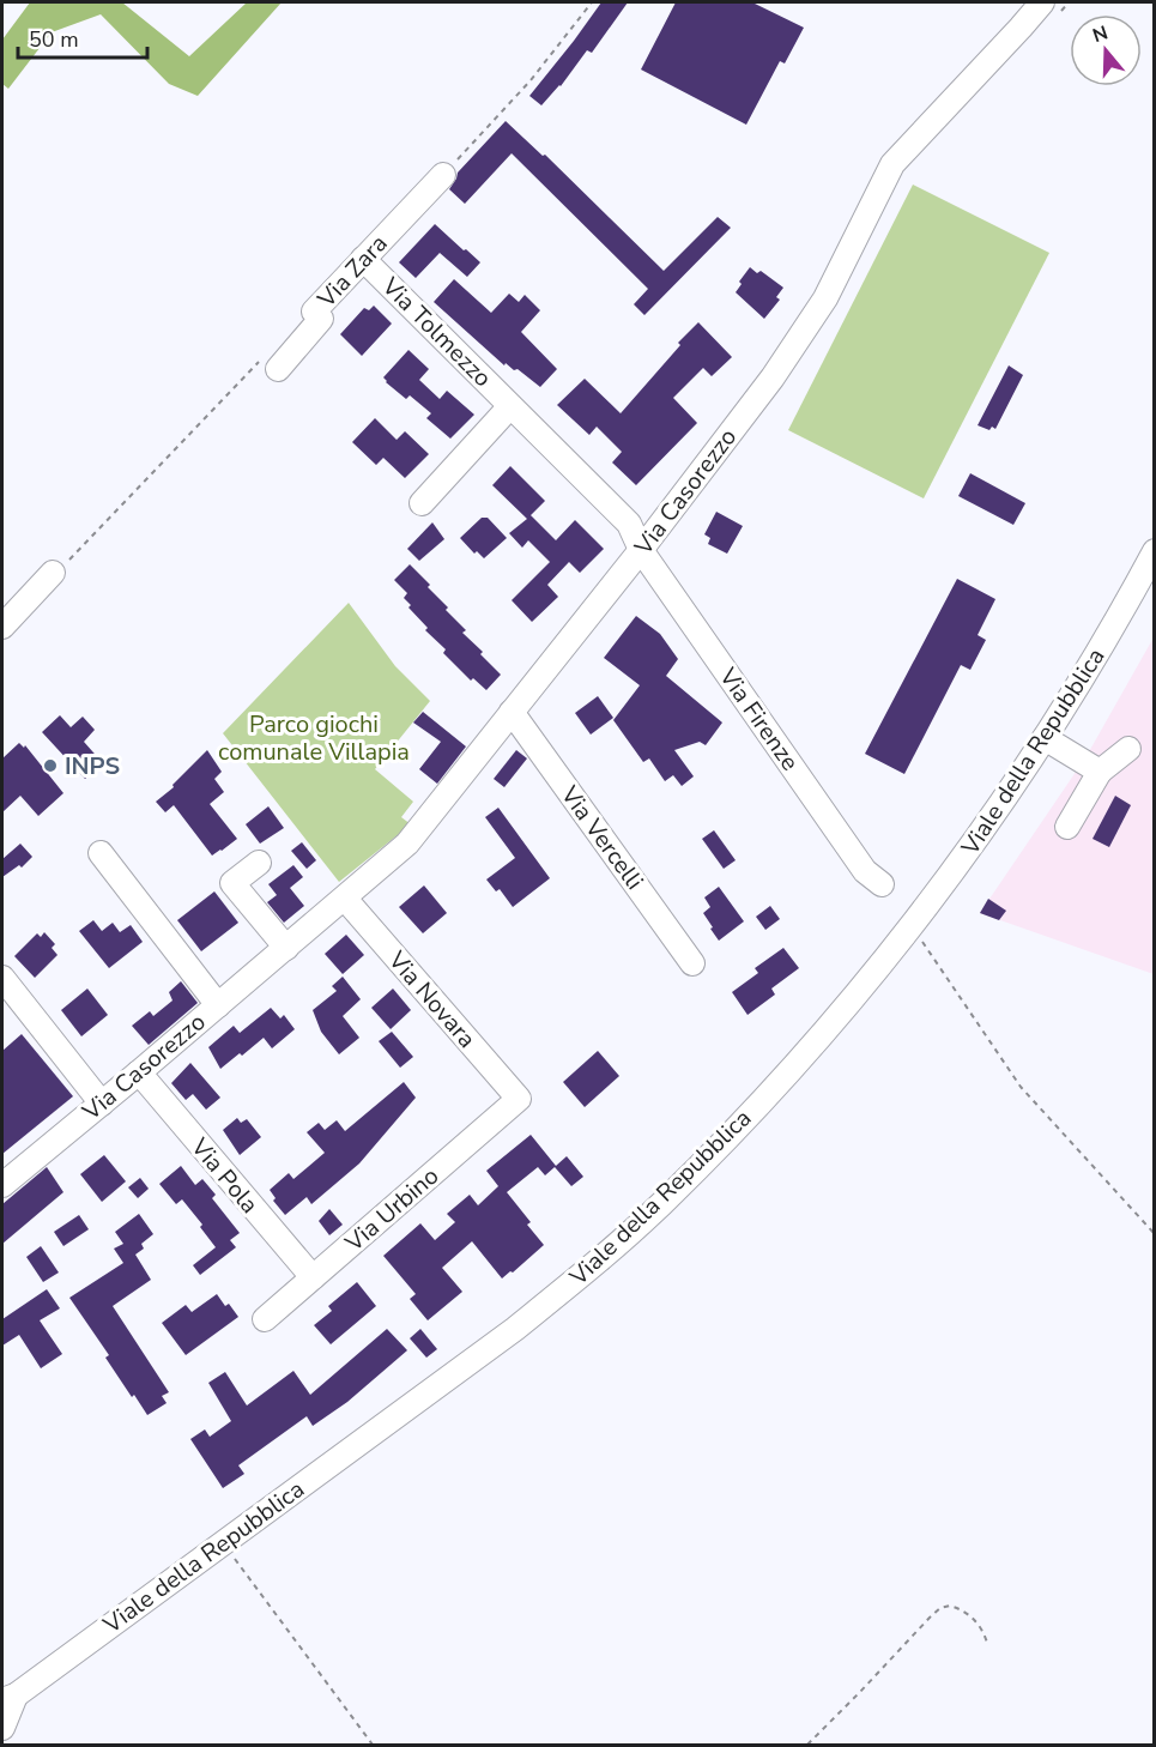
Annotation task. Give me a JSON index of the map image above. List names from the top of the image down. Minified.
{"streets":{"street":["Via Zara","Via Tolmezzo","Via Casorezzo","Via Firenze","Viale della Repubblica","Via Vercelli","Via Novara","Via Pola","Via Urbino"]},"crossings":[["Via Zara","Via Tolmezzo"],["Via Tolmezzo","Via Casorezzo"],["Via Tolmezzo","Via Firenze"],["Via Casorezzo","Via Firenze"],["Via Casorezzo","Via Vercelli"],["Via Casorezzo","Via Novara"],["Via Casorezzo","Via Pola"],["Via Novara","Via Urbino"],["Via Pola","Via Urbino"]],"parks":["Parco giochi comunale Villapia"],"places":["INPS"],"scale_bar":"50 m","north":"top"}
